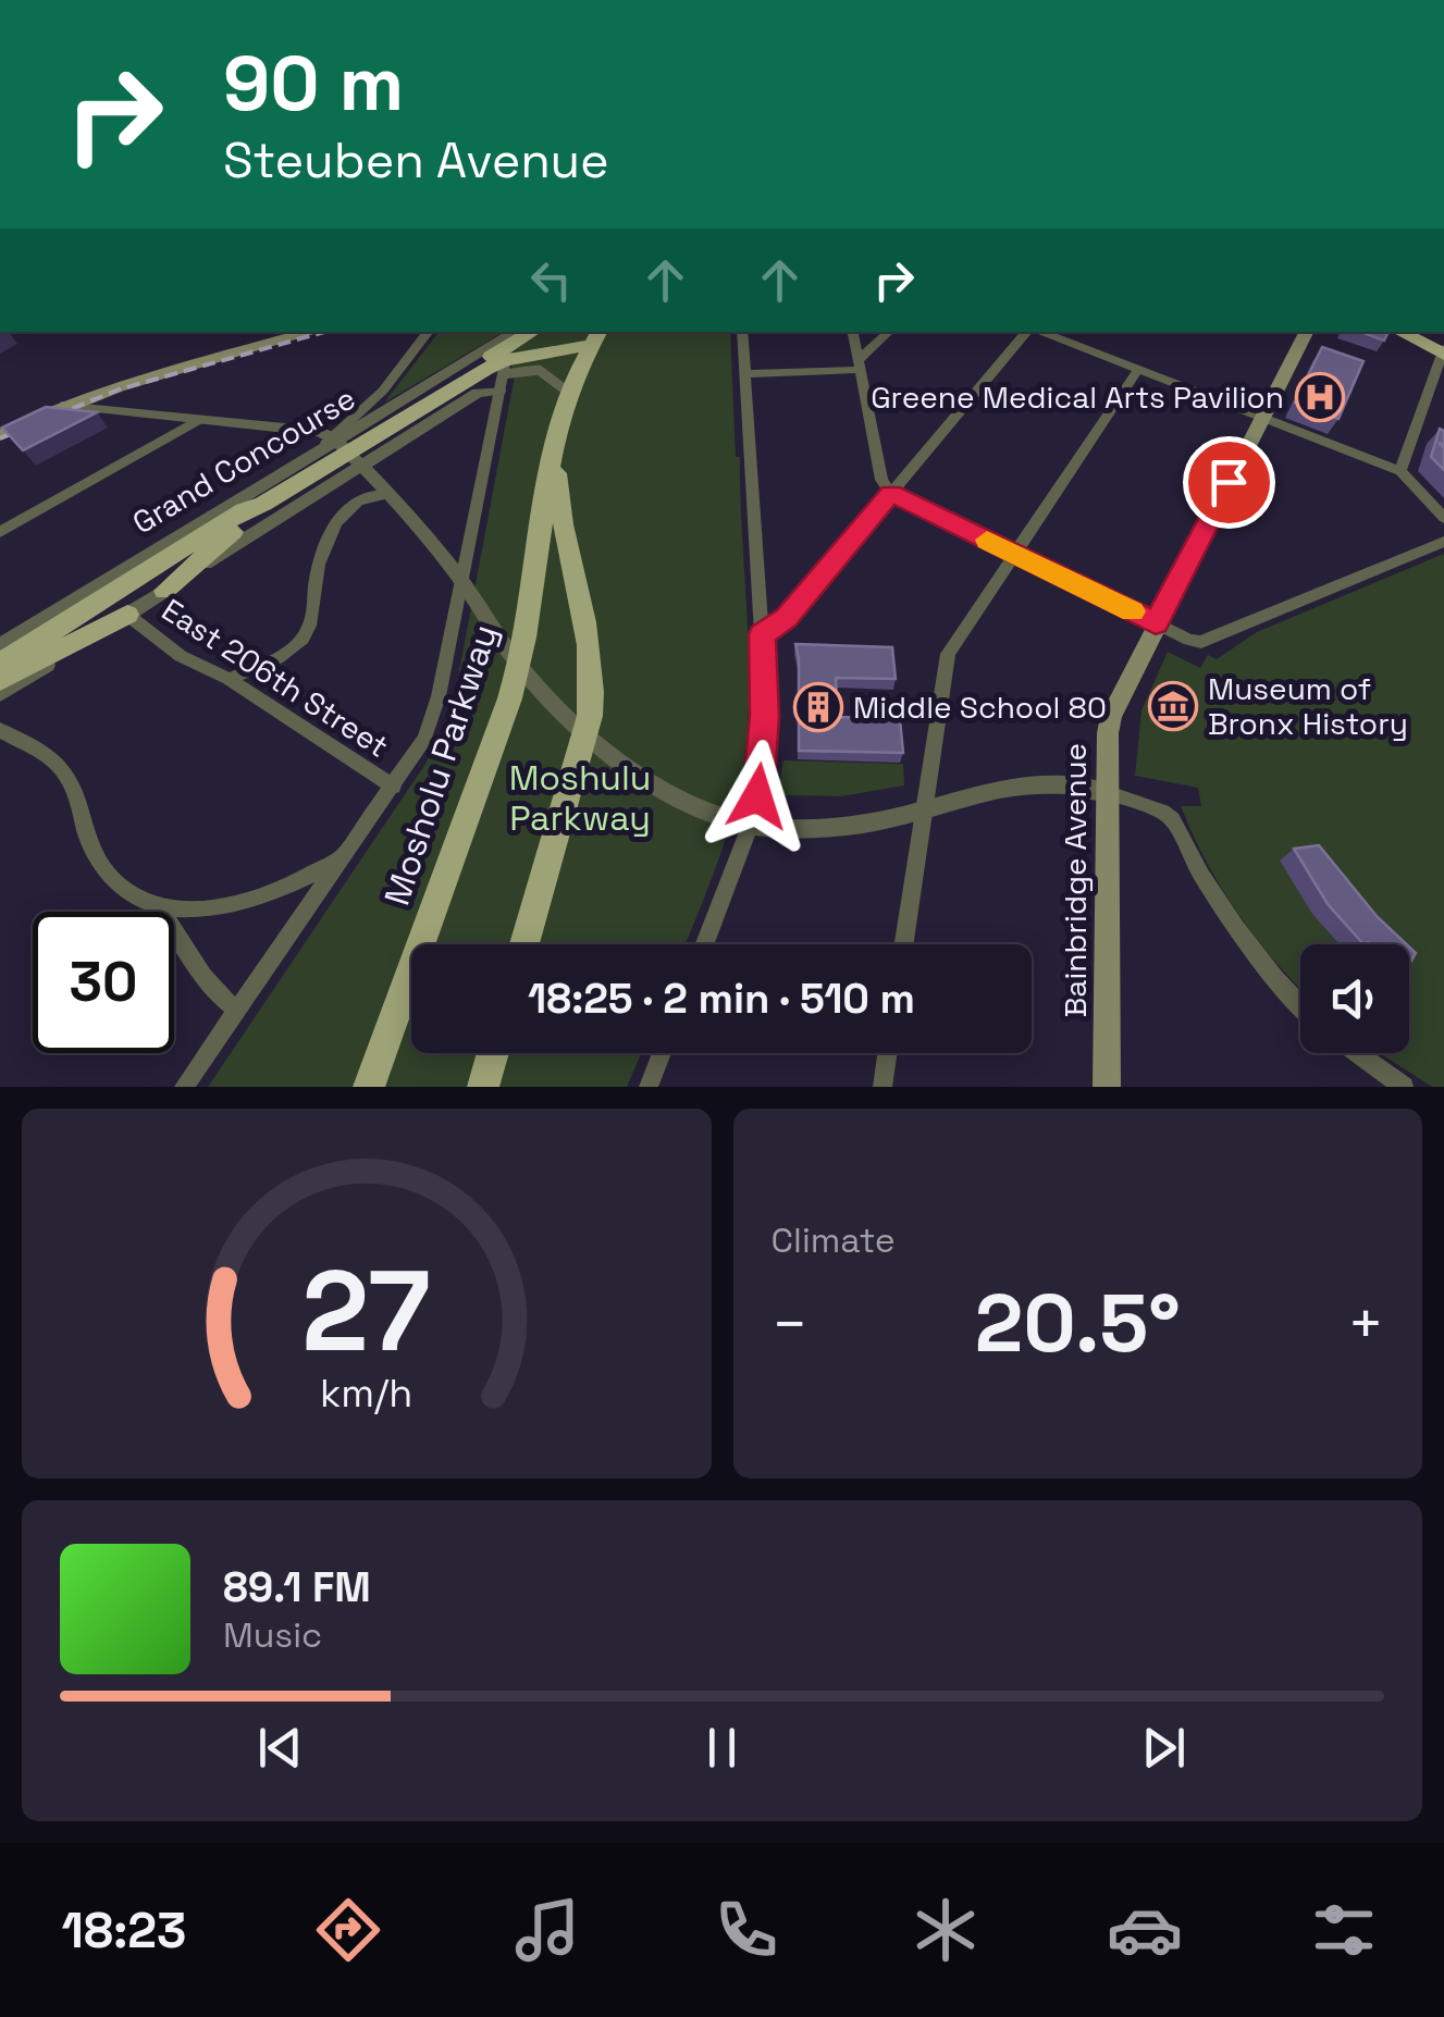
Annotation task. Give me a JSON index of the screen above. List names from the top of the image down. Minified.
{"streets":{"main road":["Grand Concourse","Mosholu Parkway","Bainbridge Avenue"],"street":["East 206th Street"]},"crossings":[["Grand Concourse","East 206th Street"],["Grand Concourse","Mosholu Parkway"]],"parks":["Moshulu Parkway"],"places":{"hospital":["Greene Medical Arts Pavilion"],"museum":["Museum of Bronx History"],"building":["Middle School 80"]},"page":{"turn":["90 m","Steuben Avenue"],"limit":"30","trip":"18:25 · 2 min · 510 m","tile":"Climate","heat":["−","20.5°","+"],"song":["89.1 FM","Music"],"tabs":"18:23","gauge":["27","km/h"]}}
